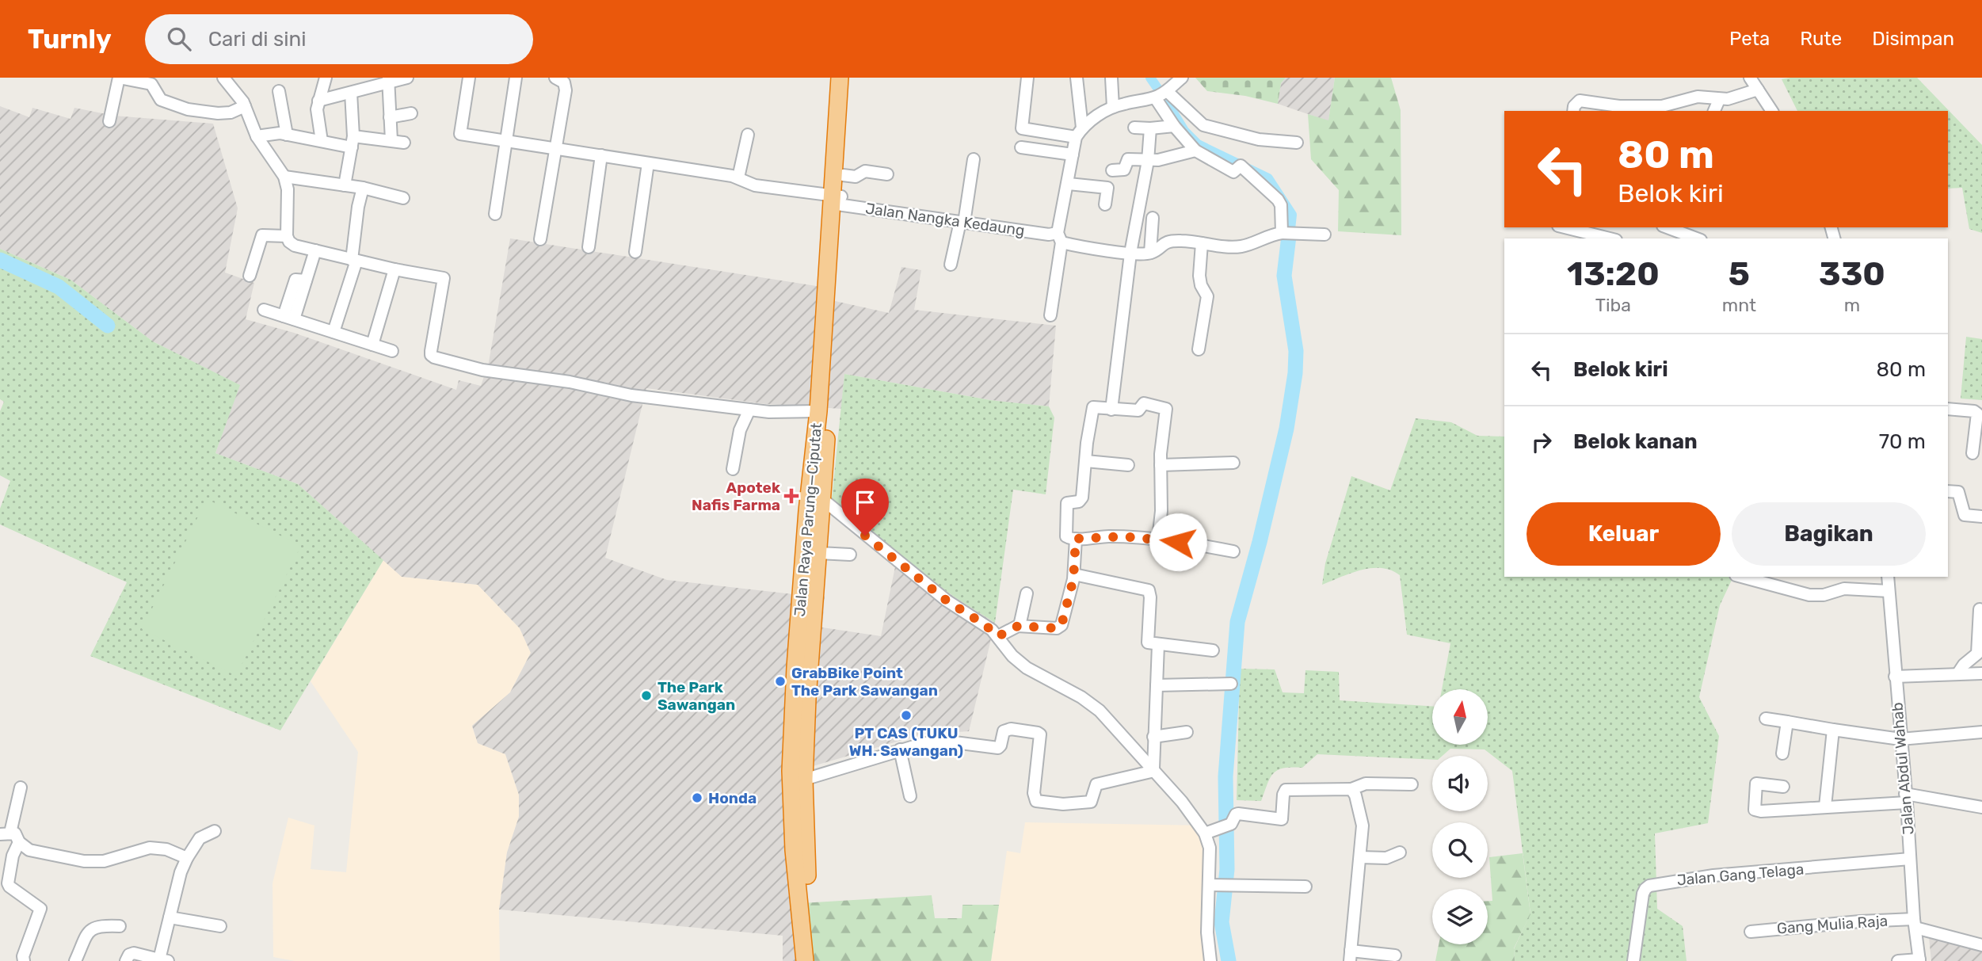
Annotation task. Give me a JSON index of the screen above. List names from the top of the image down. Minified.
{"streets":{"highway":["Jalan Raya Parung—Ciputat"],"street":["Jalan Nangka Kedaung","Jalan Abdul Wahab","Jalan Gang Telaga","Gang Mulia Raja"]},"crossings":[["Jalan Nangka Kedaung","Jalan Raya Parung—Ciputat"],["Jalan Abdul Wahab","Jalan Gang Telaga"],["Jalan Abdul Wahab","Gang Mulia Raja"]],"places":{"health":["Apotek Nafis Farma"],"other":["GrabBike Point The Park Sawangan","The Park Sawangan","PT CAS (TUKU WH. Sawangan)","Honda"]},"north":"top","page":{"header":"Turnly","search":"Cari di sini","nav":["Peta","Rute","Disimpan"],"turn":["80 m","Belok kiri"],"eta":["13:20","Tiba","5","mnt","330","m"],"list":[{"name":"Belok kiri","value":"80 m"},{"name":"Belok kanan","value":"70 m"}],"buttons":["Keluar","Bagikan"]}}
